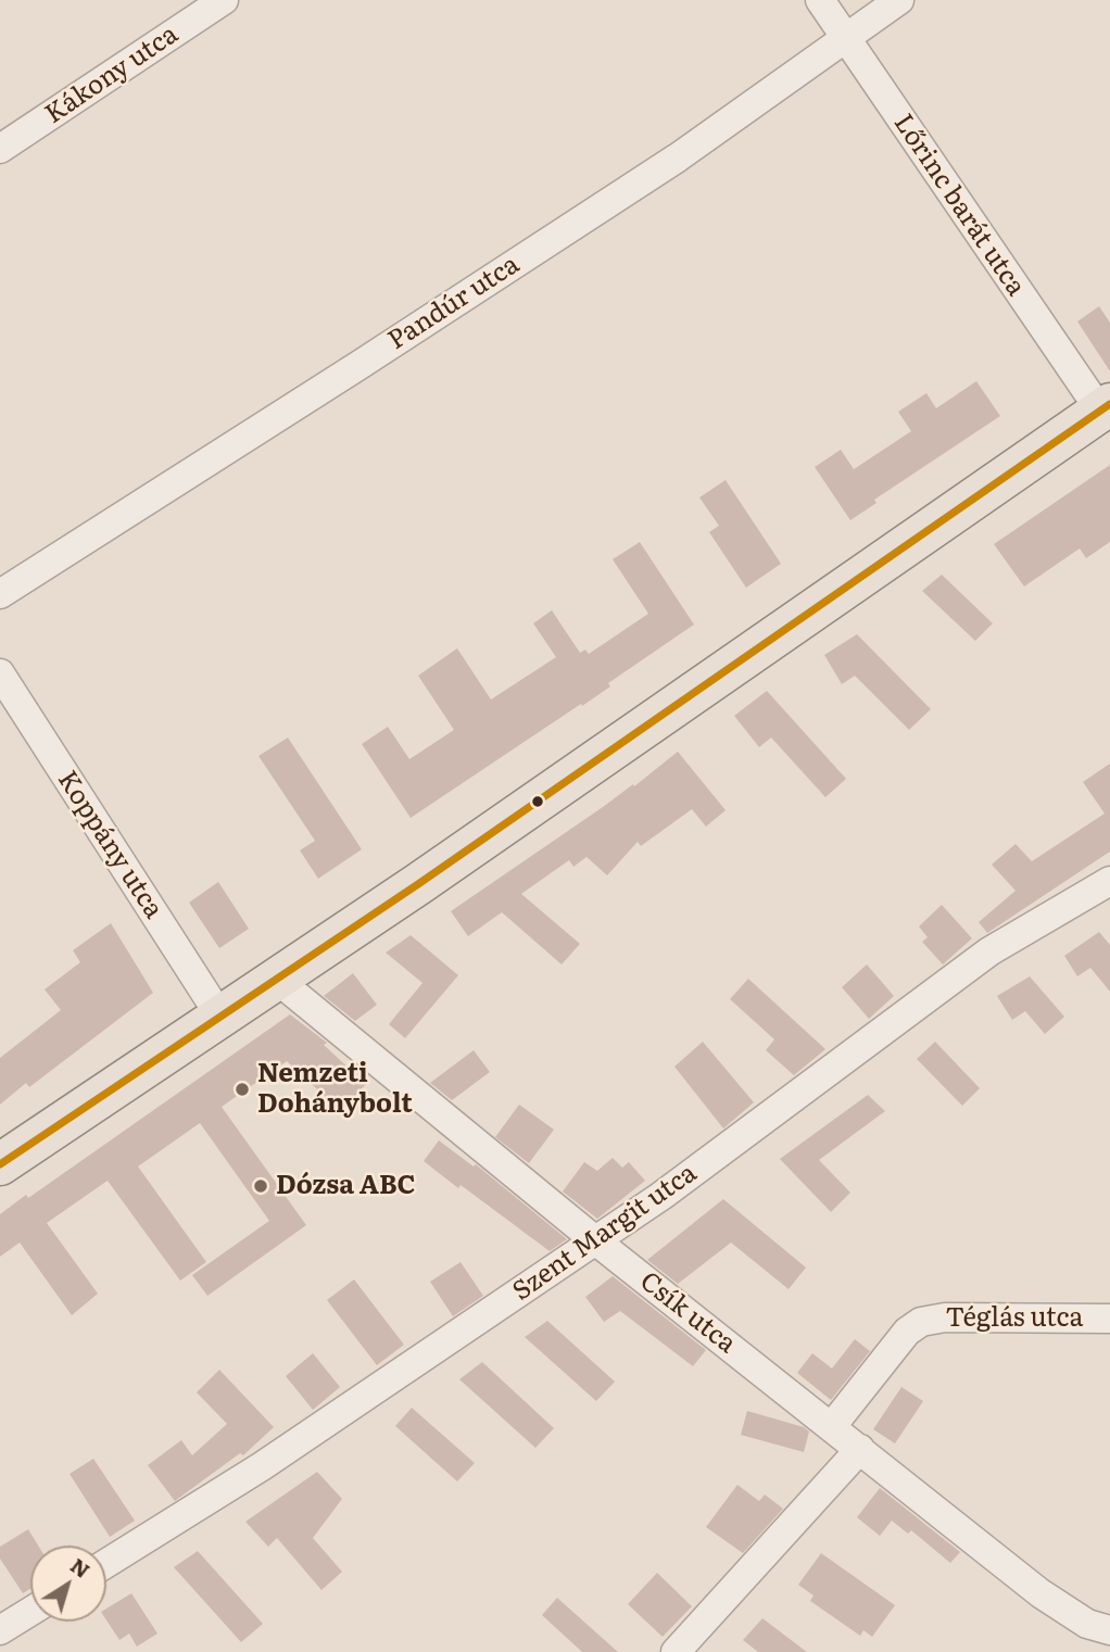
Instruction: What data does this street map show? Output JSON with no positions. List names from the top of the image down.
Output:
{
  "streets": {
    "street": [
      "Kákony utca",
      "Lőrinc barát utca",
      "Pandúr utca",
      "Koppány utca",
      "Szent Margit utca",
      "Csík utca",
      "Téglás utca"
    ]
  },
  "crossings": [
    ["Lőrinc barát utca", "Pandúr utca"],
    ["Szent Margit utca", "Csík utca"],
    ["Csík utca", "Téglás utca"]
  ],
  "places": ["Nemzeti Dohánybolt", "Dózsa ABC"],
  "north": "top right"
}
